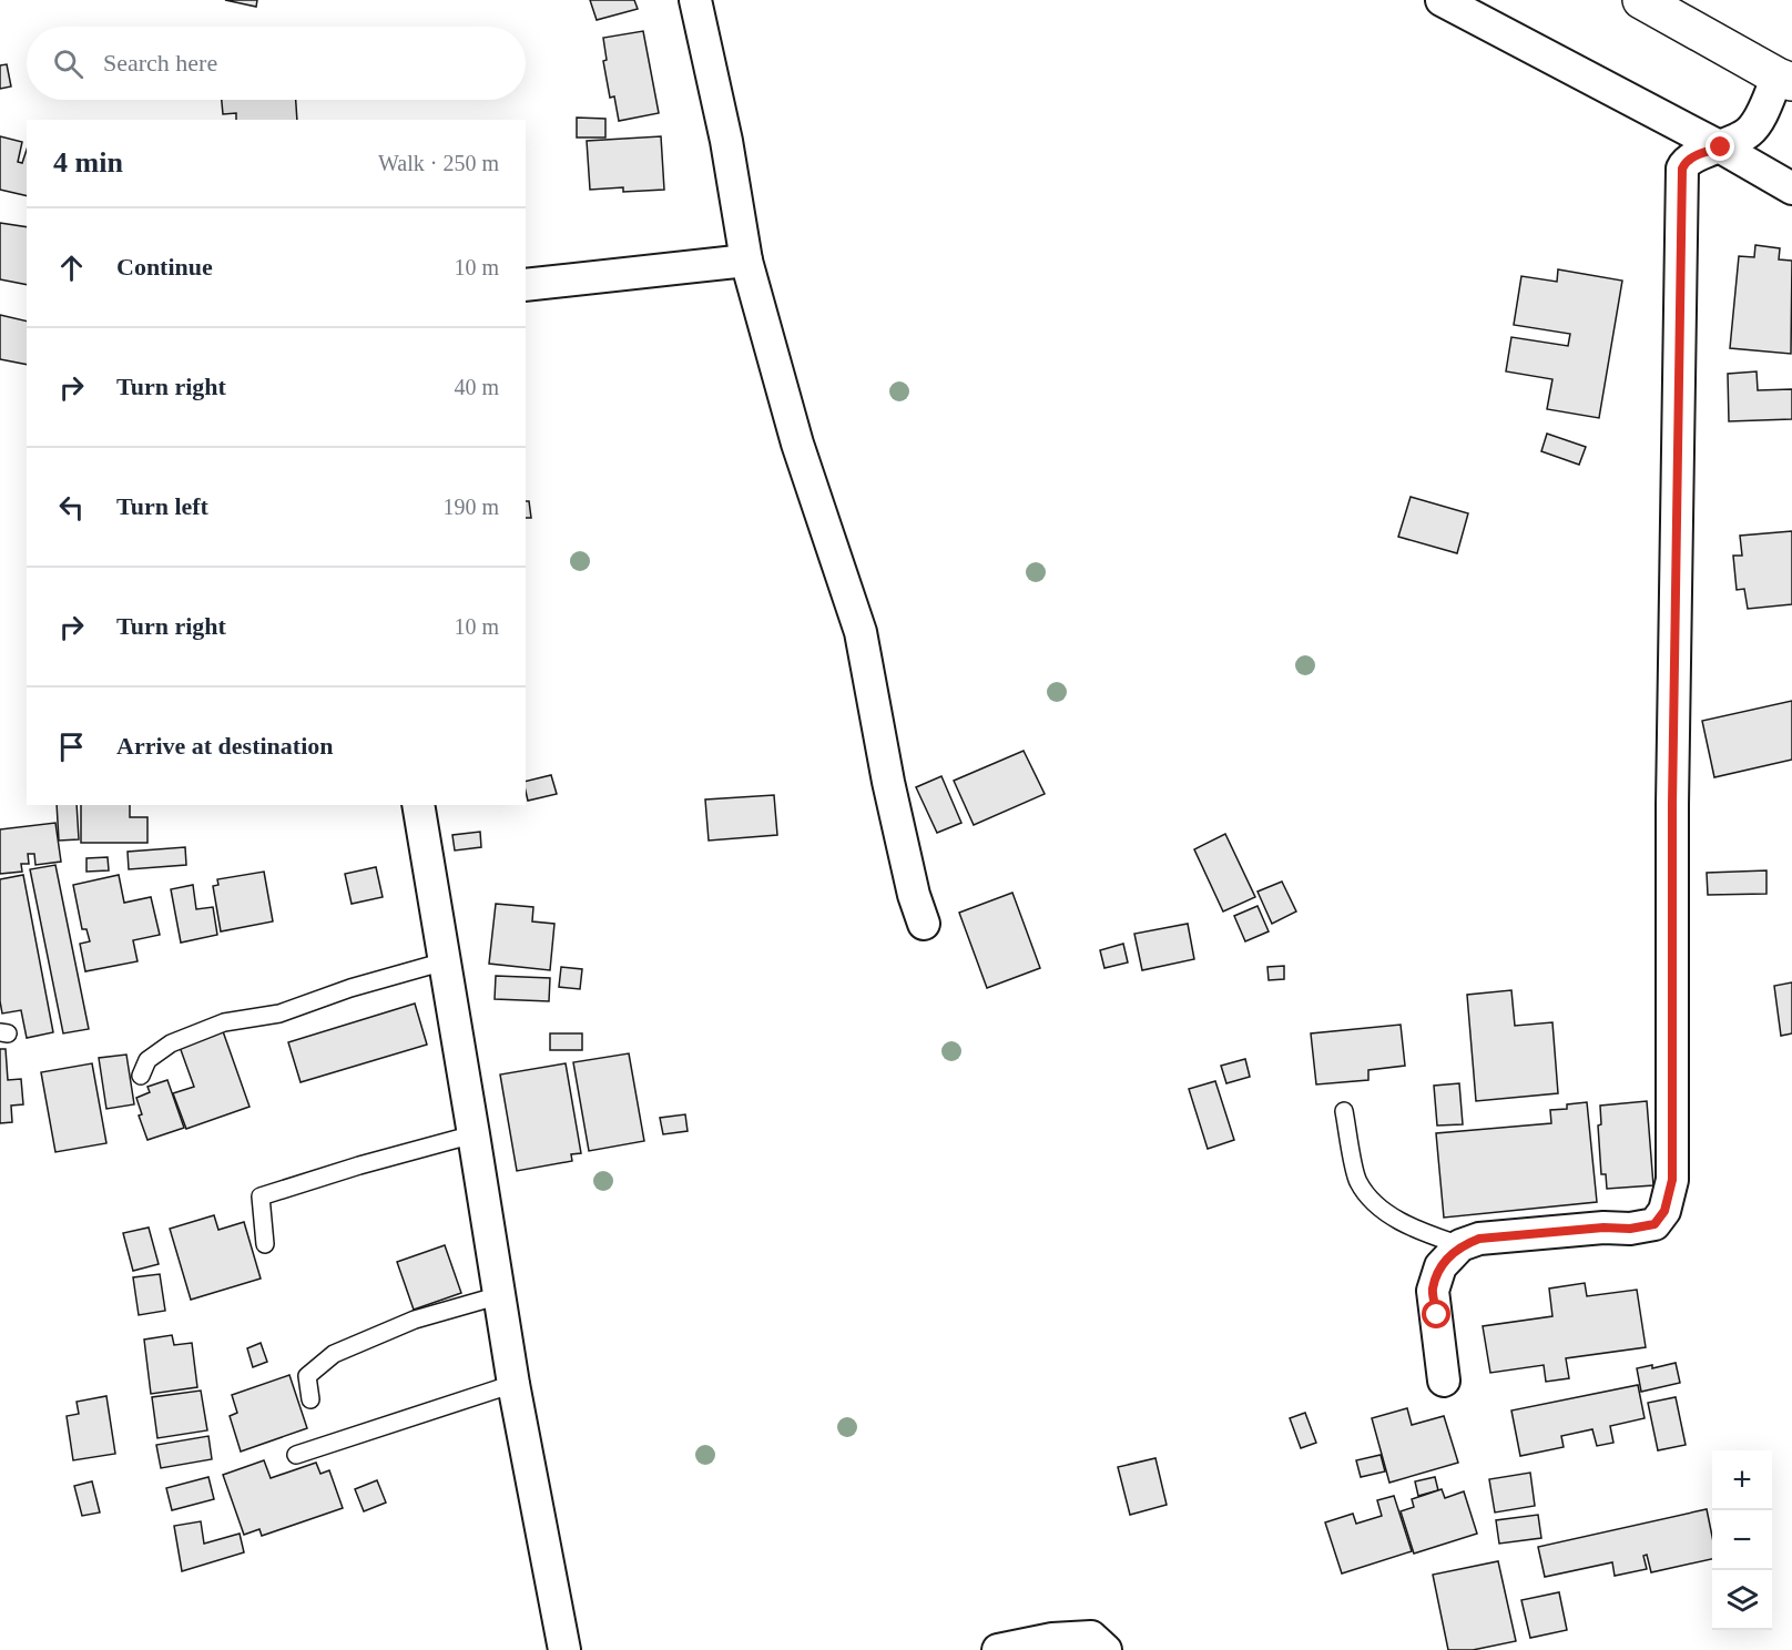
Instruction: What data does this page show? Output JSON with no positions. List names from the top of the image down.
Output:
{
  "page": {
    "search": "Search here",
    "heading": ["4 min", "Walk · 250 m"],
    "list": [
      ["Continue", "10 m"],
      ["Turn right", "40 m"],
      ["Turn left", "190 m"],
      ["Turn right", "10 m"],
      "Arrive at destination"
    ],
    "map_buttons": ["+", "−"]
  }
}
